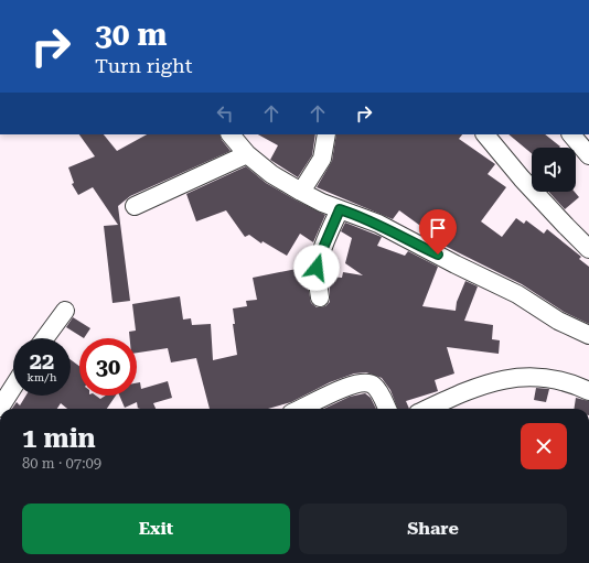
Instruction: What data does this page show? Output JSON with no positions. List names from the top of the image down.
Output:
{
  "page": {
    "turn": ["30 m", "Turn right"],
    "speed": "22 km/h",
    "limit": "30",
    "heading": ["1 min", "80 m · 07:09"],
    "buttons": ["Exit", "Share"]
  }
}
